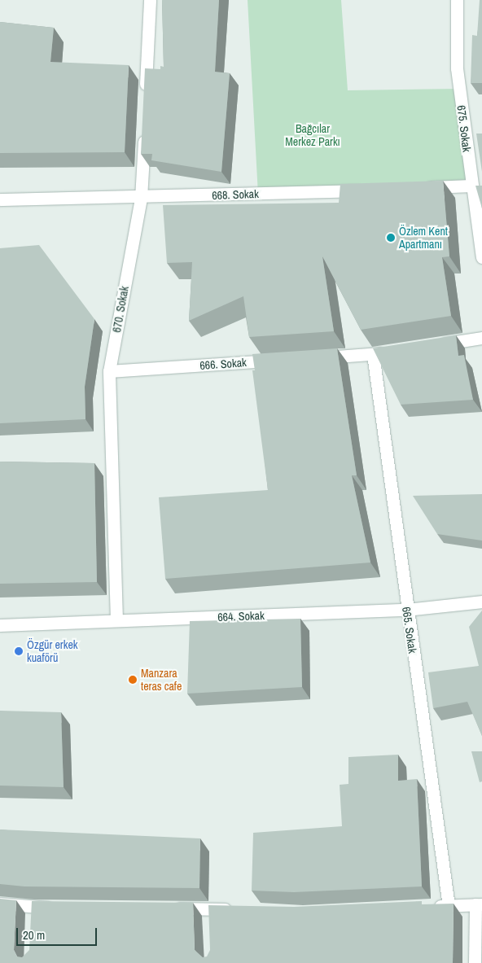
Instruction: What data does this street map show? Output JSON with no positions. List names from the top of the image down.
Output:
{
  "streets": {
    "street": [
      "675. Sokak",
      "668. Sokak",
      "670. Sokak",
      "666. Sokak",
      "664. Sokak",
      "665. Sokak"
    ]
  },
  "crossings": [
    ["668. Sokak", "670. Sokak"],
    ["670. Sokak", "666. Sokak"],
    ["670. Sokak", "664. Sokak"],
    ["664. Sokak", "665. Sokak"]
  ],
  "parks": ["Bağcılar Merkez Parkı"],
  "places": ["Özlem Kent Apartmanı", "Özgür erkek kuaförü", "Manzara teras cafe"],
  "scale_bar": "20 m"
}
